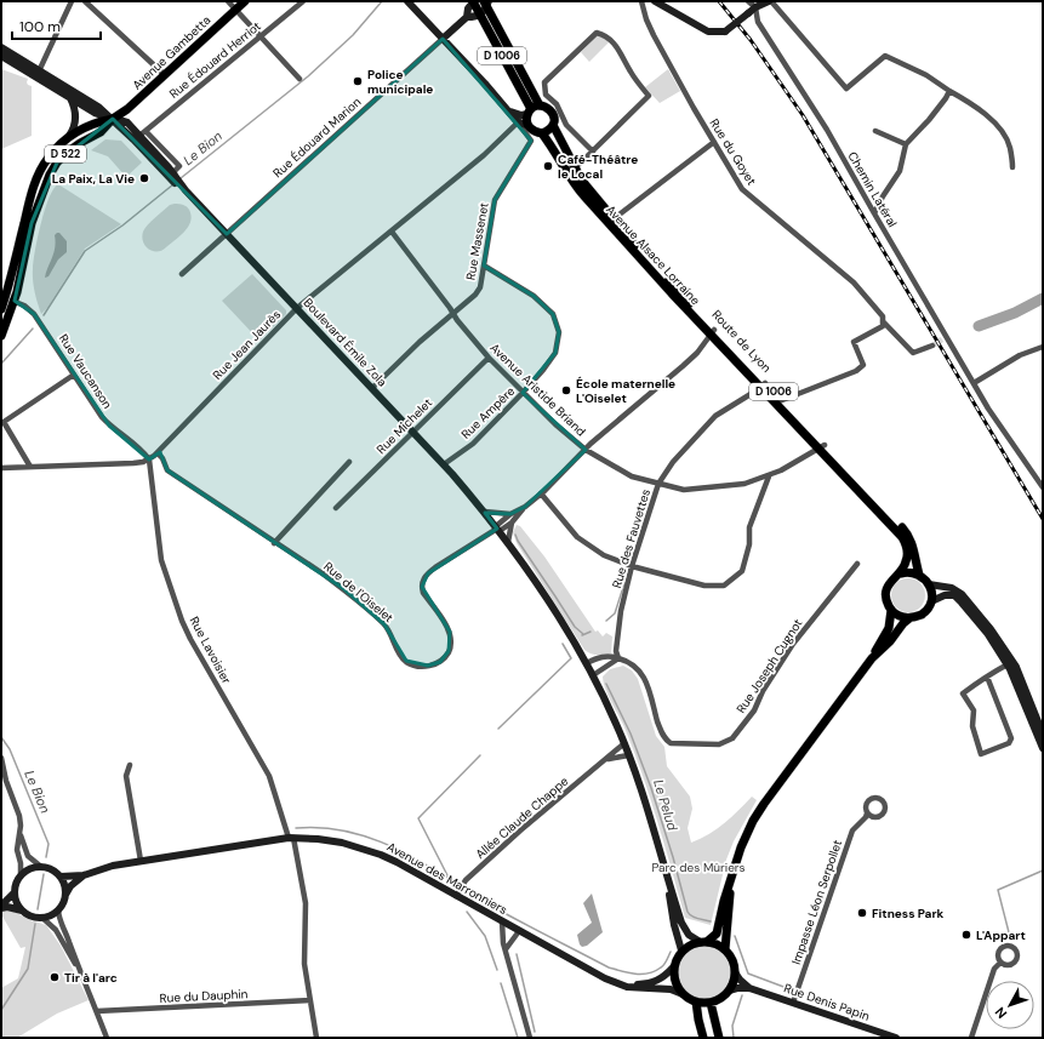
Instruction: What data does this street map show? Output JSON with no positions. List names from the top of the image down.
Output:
{
  "streets": {
    "main road": [
      "Avenue Gambetta",
      "D 1006",
      "Rue Édouard Marion",
      "D 522",
      "Avenue Alsace Lorraine",
      "Route de Lyon",
      "Boulevard Émile Zola",
      "Avenue des Marronniers",
      "Rue Denis Papin"
    ],
    "street": [
      "Rue Édouard Herriot",
      "Rue du Goyet",
      "Chemin Latéral",
      "Rue Massenet",
      "Rue Jean Jaurès",
      "Rue Vaucanson",
      "Avenue Aristide Briand",
      "Rue Ampère",
      "Rue Michelet",
      "Rue des Fauvettes",
      "Rue de l'Oiselet",
      "Rue Lavoisier",
      "Rue Joseph Cugnot",
      "Allée Claude Chappe",
      "Impasse Léon Serpollet",
      "Rue du Dauphin"
    ]
  },
  "crossings": [
    ["Avenue Gambetta", "D 522"],
    ["D 1006", "Rue Édouard Marion"],
    ["D 1006", "Rue Massenet"],
    ["D 1006", "Avenue Alsace Lorraine"],
    ["D 1006", "Route de Lyon"],
    ["D 1006", "Rue Jean Jaurès"],
    ["Rue Édouard Marion", "Boulevard Émile Zola"],
    ["D 522", "Rue Vaucanson"],
    ["Rue Massenet", "Boulevard Émile Zola"],
    ["Rue Massenet", "Rue Jean Jaurès"],
    ["Rue Massenet", "Avenue Aristide Briand"],
    ["Rue Massenet", "Rue Ampère"],
    ["Avenue Alsace Lorraine", "Route de Lyon"],
    ["Route de Lyon", "Avenue Aristide Briand"],
    ["Route de Lyon", "Rue des Fauvettes"],
    ["Boulevard Émile Zola", "Rue Jean Jaurès"],
    ["Boulevard Émile Zola", "Rue Ampère"],
    ["Boulevard Émile Zola", "Rue Michelet"],
    ["Boulevard Émile Zola", "Rue de l'Oiselet"],
    ["Boulevard Émile Zola", "Allée Claude Chappe"],
    ["Rue Jean Jaurès", "Rue Vaucanson"],
    ["Rue Jean Jaurès", "Avenue Aristide Briand"],
    ["Rue Jean Jaurès", "Rue de l'Oiselet"],
    ["Rue Jean Jaurès", "Rue Lavoisier"],
    ["Rue Vaucanson", "Rue Lavoisier"],
    ["Avenue Aristide Briand", "Rue Ampère"],
    ["Avenue Aristide Briand", "Rue Michelet"],
    ["Avenue Aristide Briand", "Rue des Fauvettes"],
    ["Rue des Fauvettes", "Rue Joseph Cugnot"],
    ["Rue Lavoisier", "Avenue des Marronniers"],
    ["Rue Lavoisier", "Rue du Dauphin"],
    ["Allée Claude Chappe", "Avenue des Marronniers"],
    ["Avenue des Marronniers", "Rue Denis Papin"],
    ["Impasse Léon Serpollet", "Rue Denis Papin"]
  ],
  "water": ["Le Bion", "Le Pelud"],
  "parks": ["Parc des Mûriers"],
  "places": [
    "Police municipale",
    "Café-Théâtre le Local",
    "La Paix, La Vie",
    "École maternelle L'Oiselet",
    "Fitness Park",
    "L'Appart",
    "Tir à l'arc"
  ],
  "scale_bar": "100 m",
  "north": "bottom left"
}
